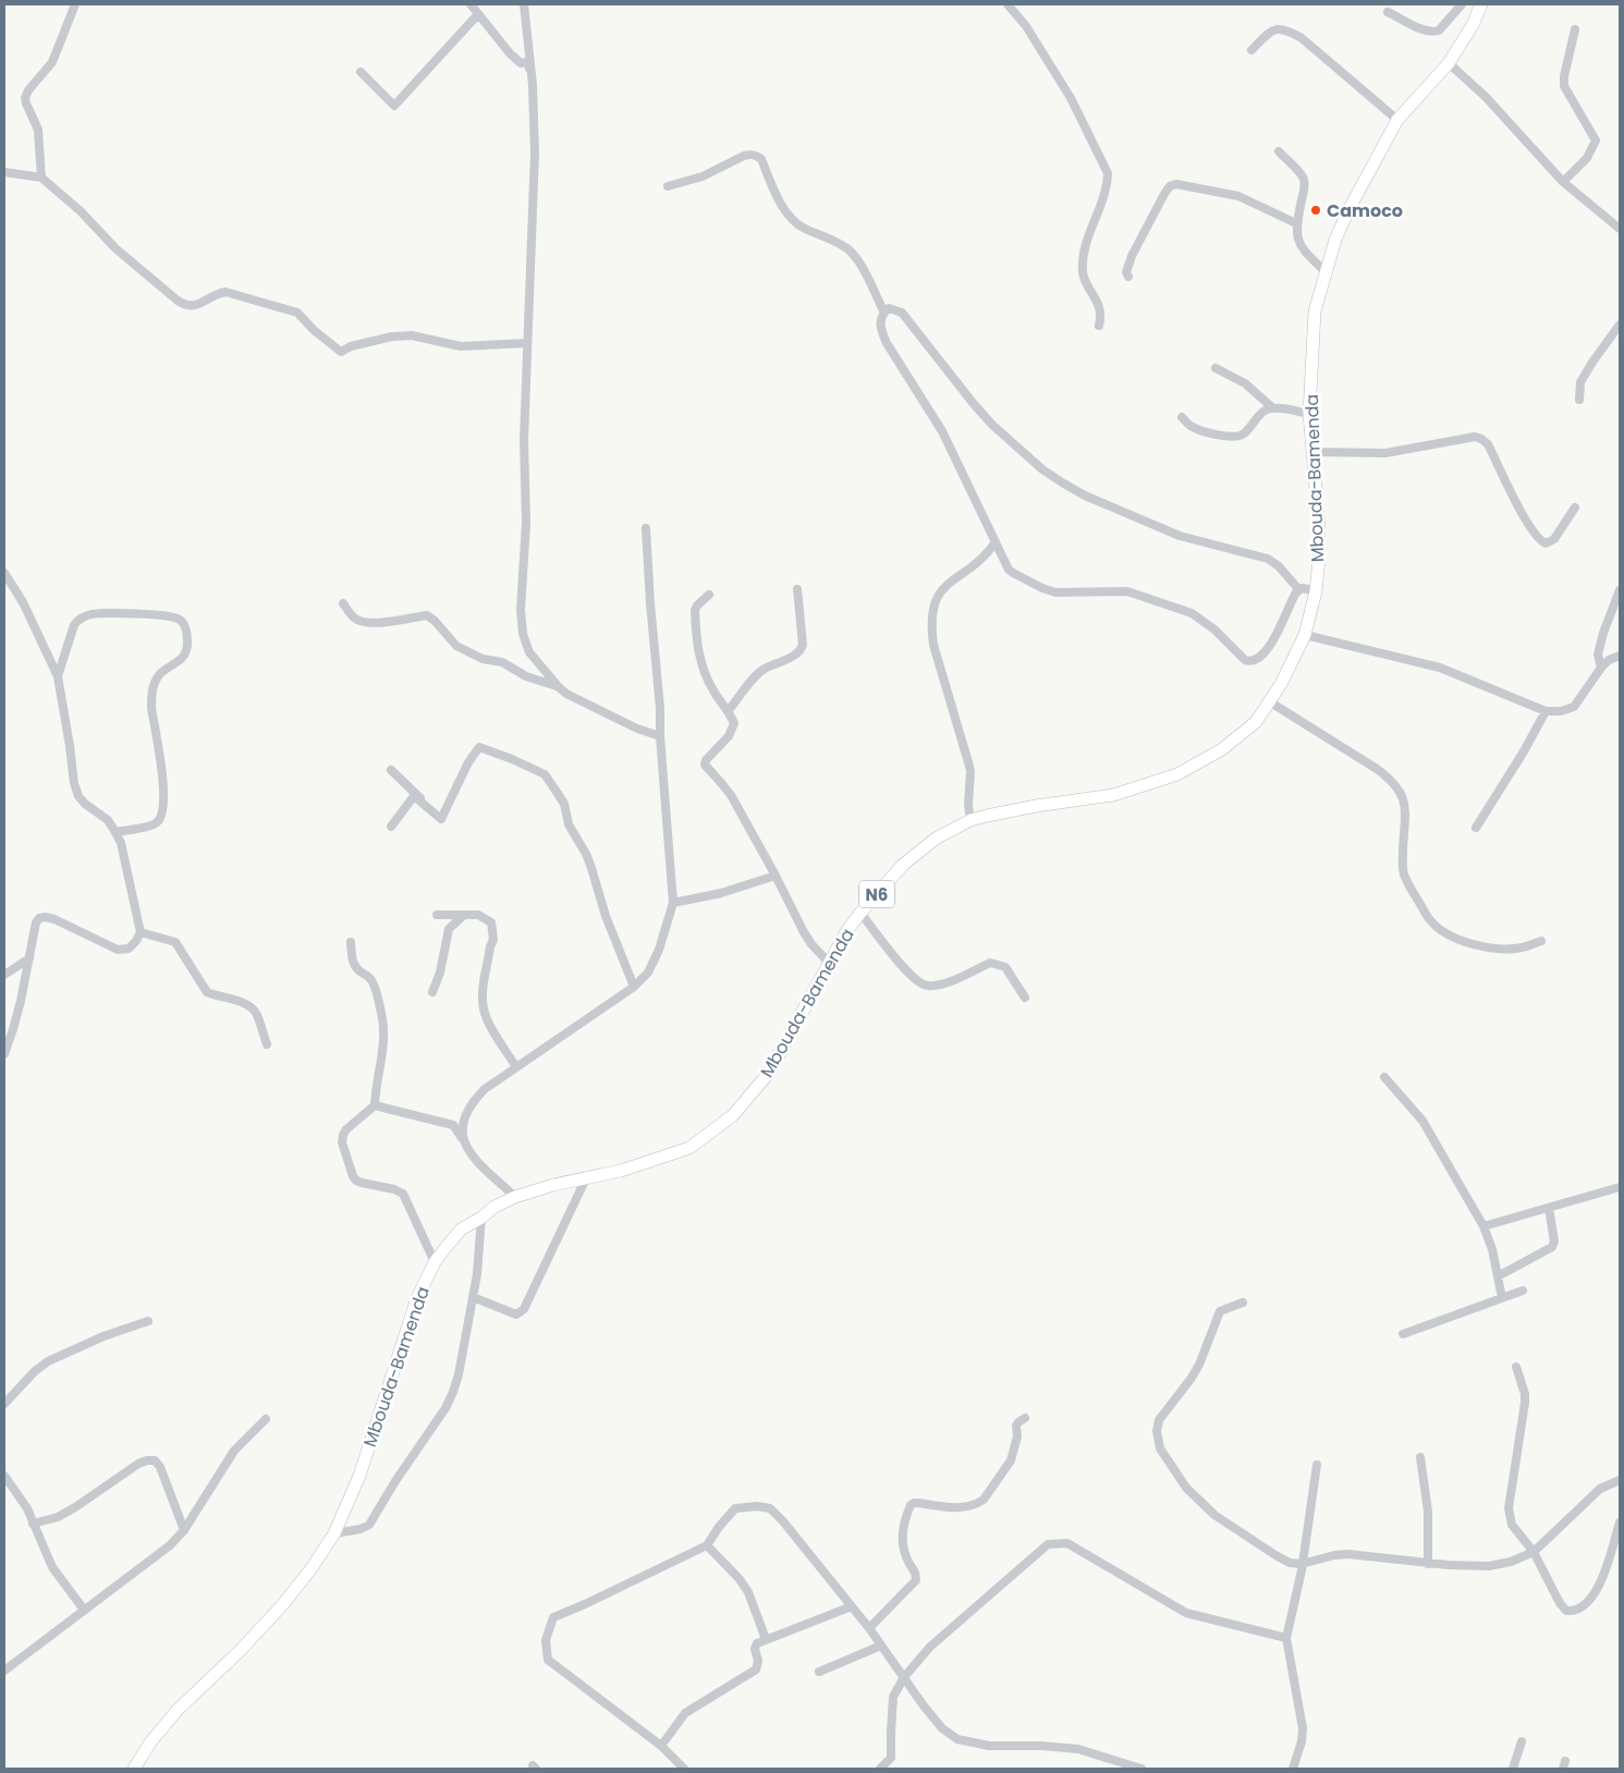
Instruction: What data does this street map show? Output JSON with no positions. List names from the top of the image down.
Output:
{
  "streets": {
    "highway": ["Mbouda-Bamenda", "N6"]
  },
  "places": ["Camoco"]
}
